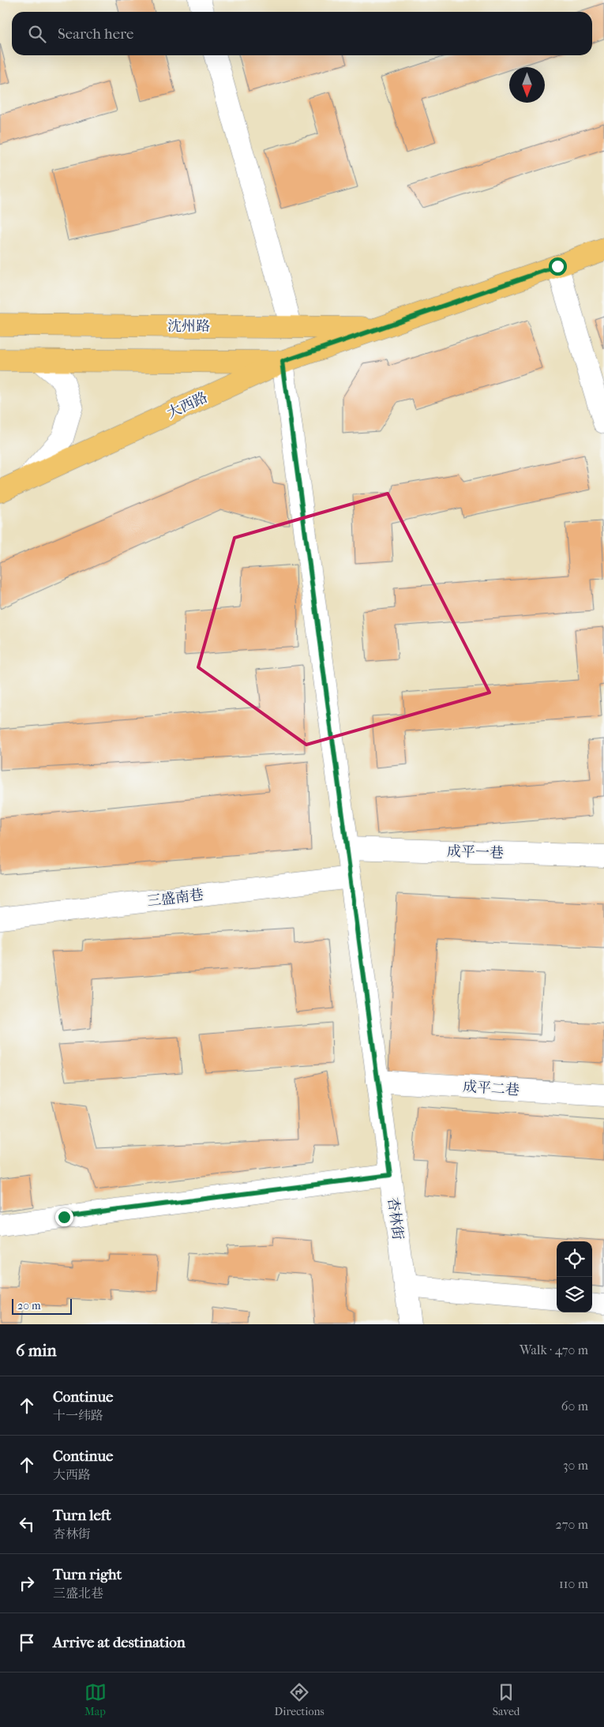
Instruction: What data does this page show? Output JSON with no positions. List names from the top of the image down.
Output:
{
  "streets": {
    "main road": ["沈州路", "大西路"],
    "street": [
      "成平一巷",
      "三盛南巷",
      "成平二巷",
      "杏林街"
    ]
  },
  "crossings": [
    ["沈州路", "大西路"],
    ["大西路", "杏林街"],
    ["成平一巷", "杏林街"],
    ["三盛南巷", "杏林街"],
    ["成平二巷", "杏林街"]
  ],
  "scale_bar": "20 m",
  "north": "bottom",
  "page": {
    "search": "Search here",
    "scale": "20 m",
    "heading": ["6 min", "Walk · 470 m"],
    "list": [
      ["Continue", "十一纬路", "60 m"],
      ["Continue", "大西路", "30 m"],
      ["Turn left", "杏林街", "270 m"],
      ["Turn right", "三盛北巷", "110 m"],
      "Arrive at destination"
    ],
    "nav": ["Map", "Directions", "Saved"]
  }
}
